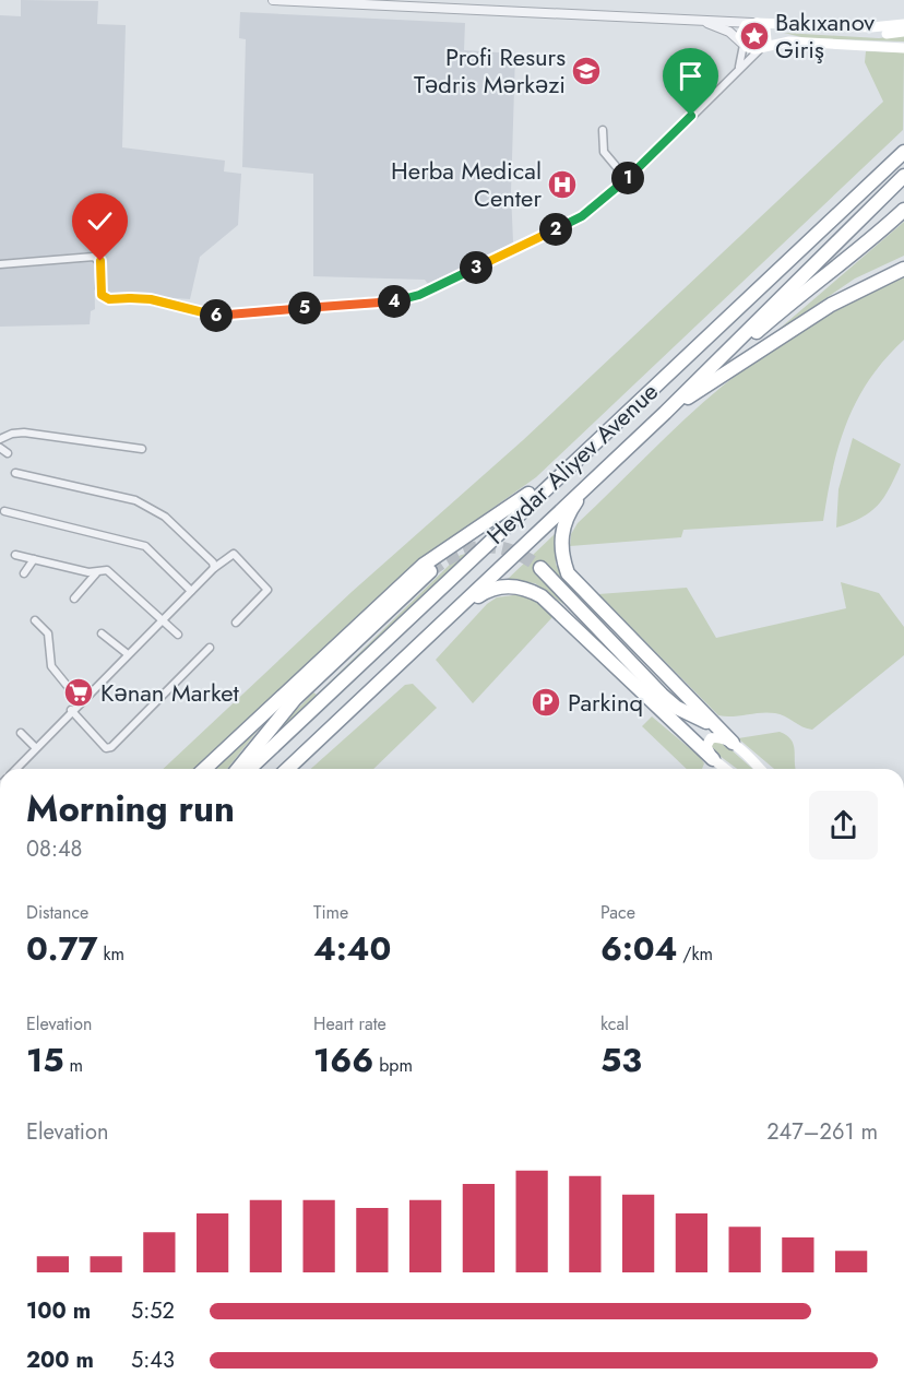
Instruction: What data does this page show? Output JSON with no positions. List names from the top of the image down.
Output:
{
  "streets": {
    "highway": ["Heydar Aliyev Avenue"]
  },
  "places": {
    "place": ["Bakıxanov Giriş"],
    "school or university": ["Profi Resurs Tədris Mərkəzi"],
    "hospital": ["Herba Medical Center"],
    "supermarket": ["Kənan Market"],
    "parking": ["Parkinq"]
  },
  "page": {
    "pins": [
      "1",
      "2",
      "3",
      "4",
      "5",
      "6"
    ],
    "heading": ["Morning run", "08:48"],
    "stats": [
      ["Distance", "0.77 km"],
      ["Time", "4:40"],
      ["Pace", "6:04 /km"],
      ["Elevation", "15 m"],
      ["Heart rate", "166 bpm"],
      ["kcal", "53"]
    ],
    "chart": ["Elevation", "247–261 m"],
    "list": [
      {
        "name": "100 m",
        "note": "5:52"
      },
      {
        "name": "200 m",
        "note": "5:43"
      }
    ]
  }
}
